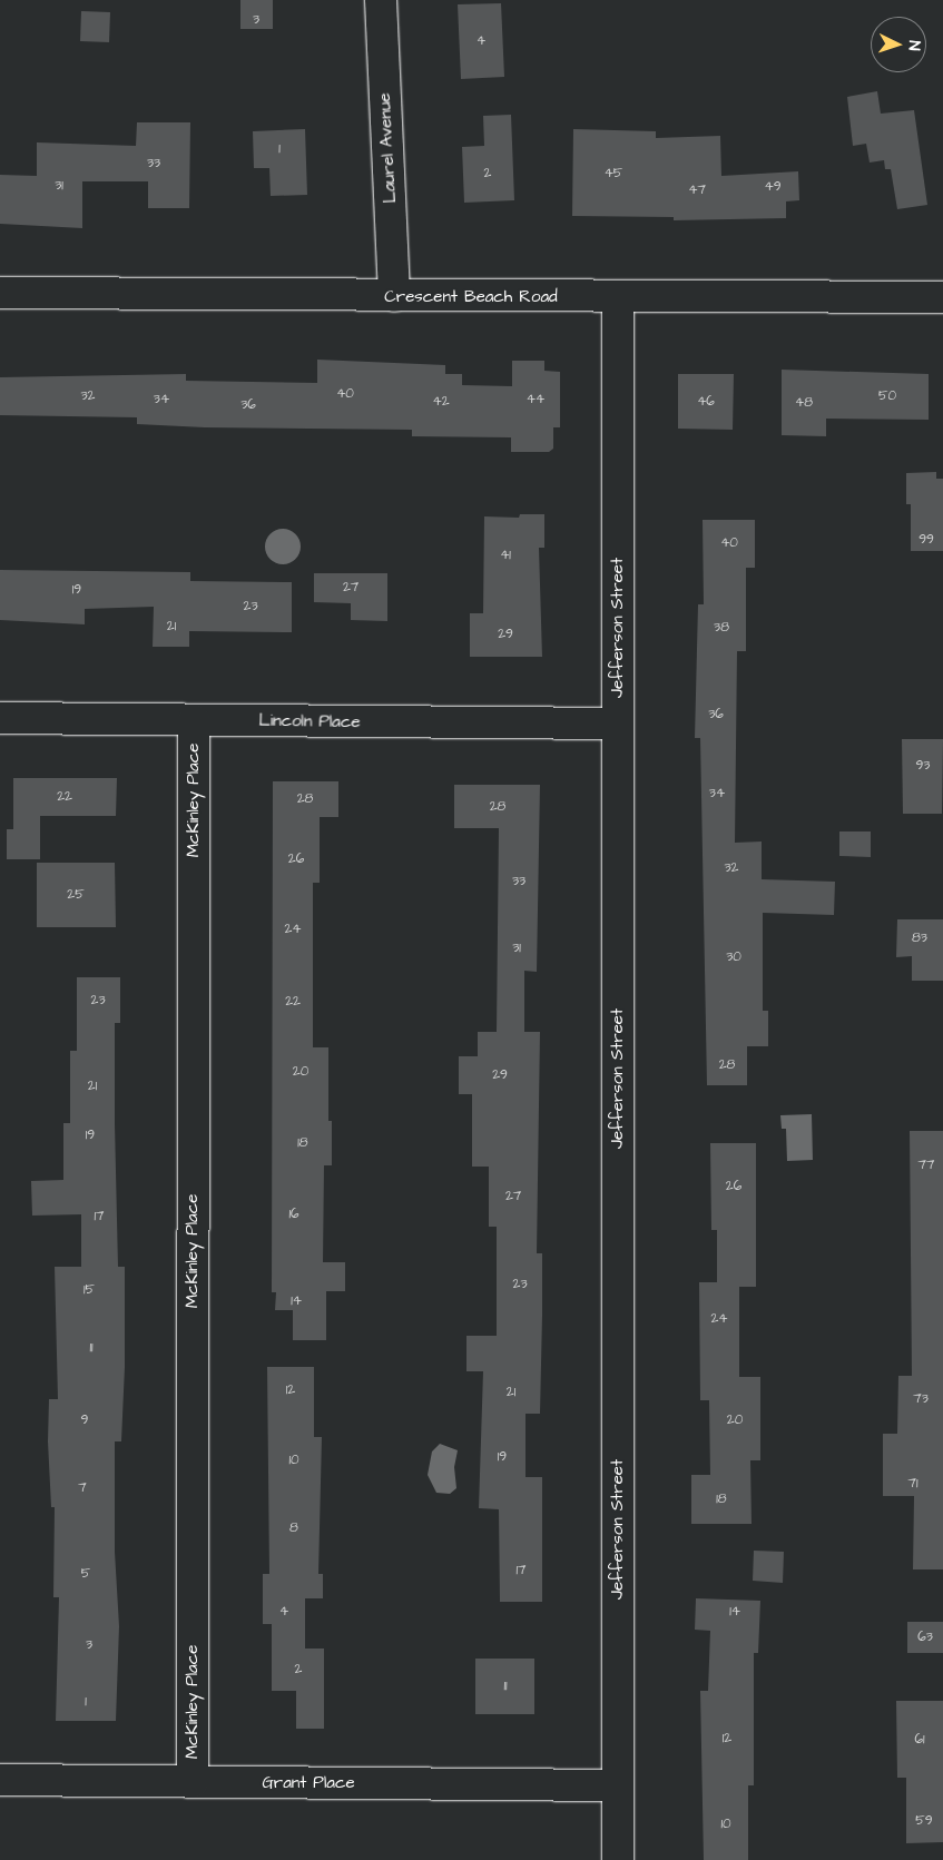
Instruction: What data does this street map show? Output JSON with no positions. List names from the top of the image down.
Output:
{
  "streets": {
    "street": [
      "Laurel Avenue",
      "Crescent Beach Road",
      "Jefferson Street",
      "Lincoln Place",
      "McKinley Place",
      "Grant Place"
    ]
  },
  "crossings": [
    ["Laurel Avenue", "Crescent Beach Road"],
    ["Crescent Beach Road", "Jefferson Street"],
    ["Jefferson Street", "Lincoln Place"],
    ["Jefferson Street", "Grant Place"],
    ["Lincoln Place", "McKinley Place"],
    ["McKinley Place", "Grant Place"]
  ],
  "house_numbers": [
    "3",
    "4",
    "1",
    "33",
    "2",
    "45",
    "31",
    "49",
    "47",
    "40",
    "32",
    "50",
    "34",
    "44",
    "42",
    "46",
    "48",
    "36",
    "99",
    "40",
    "41",
    "27",
    "19",
    "23",
    "21",
    "38",
    "29",
    "36",
    "93",
    "34",
    "22",
    "28",
    "28",
    "26",
    "32",
    "33",
    "25",
    "24",
    "83",
    "31",
    "30",
    "23",
    "22",
    "28",
    "20",
    "29",
    "21",
    "19",
    "18",
    "77",
    "26",
    "27",
    "16",
    "17",
    "23",
    "15",
    "14",
    "24",
    "11",
    "12",
    "21",
    "73",
    "9",
    "20",
    "19",
    "10",
    "71",
    "7",
    "18",
    "8",
    "17",
    "5",
    "4",
    "14",
    "63",
    "3",
    "2",
    "11",
    "1",
    "12",
    "61",
    "59",
    "10"
  ],
  "north": "right"
}
